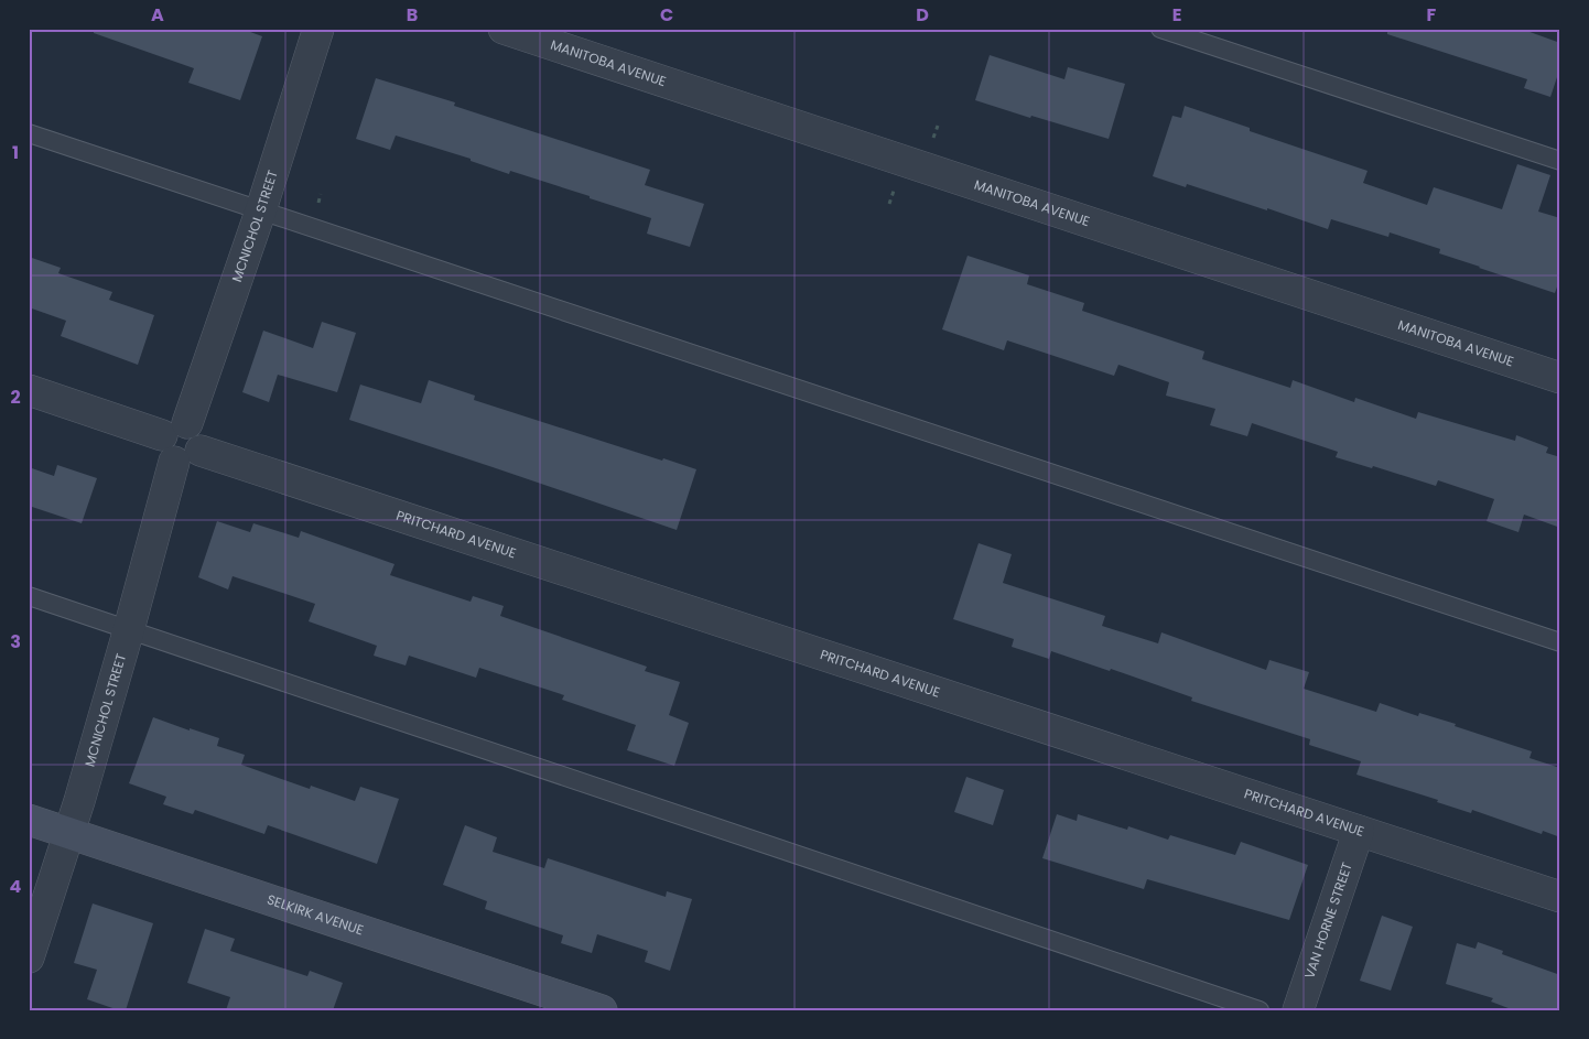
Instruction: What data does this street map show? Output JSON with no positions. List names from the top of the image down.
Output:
{
  "streets": {
    "street": [
      "MANITOBA AVENUE",
      "MCNICHOL STREET",
      "PRITCHARD AVENUE",
      "SELKIRK AVENUE",
      "VAN HORNE STREET"
    ]
  },
  "crossings": [
    ["MCNICHOL STREET", "PRITCHARD AVENUE"],
    ["MCNICHOL STREET", "SELKIRK AVENUE"],
    ["PRITCHARD AVENUE", "VAN HORNE STREET"]
  ],
  "grid": {
    "columns": [
      "A",
      "B",
      "C",
      "D",
      "E",
      "F"
    ],
    "rows": [
      "1",
      "2",
      "3",
      "4"
    ]
  }
}
